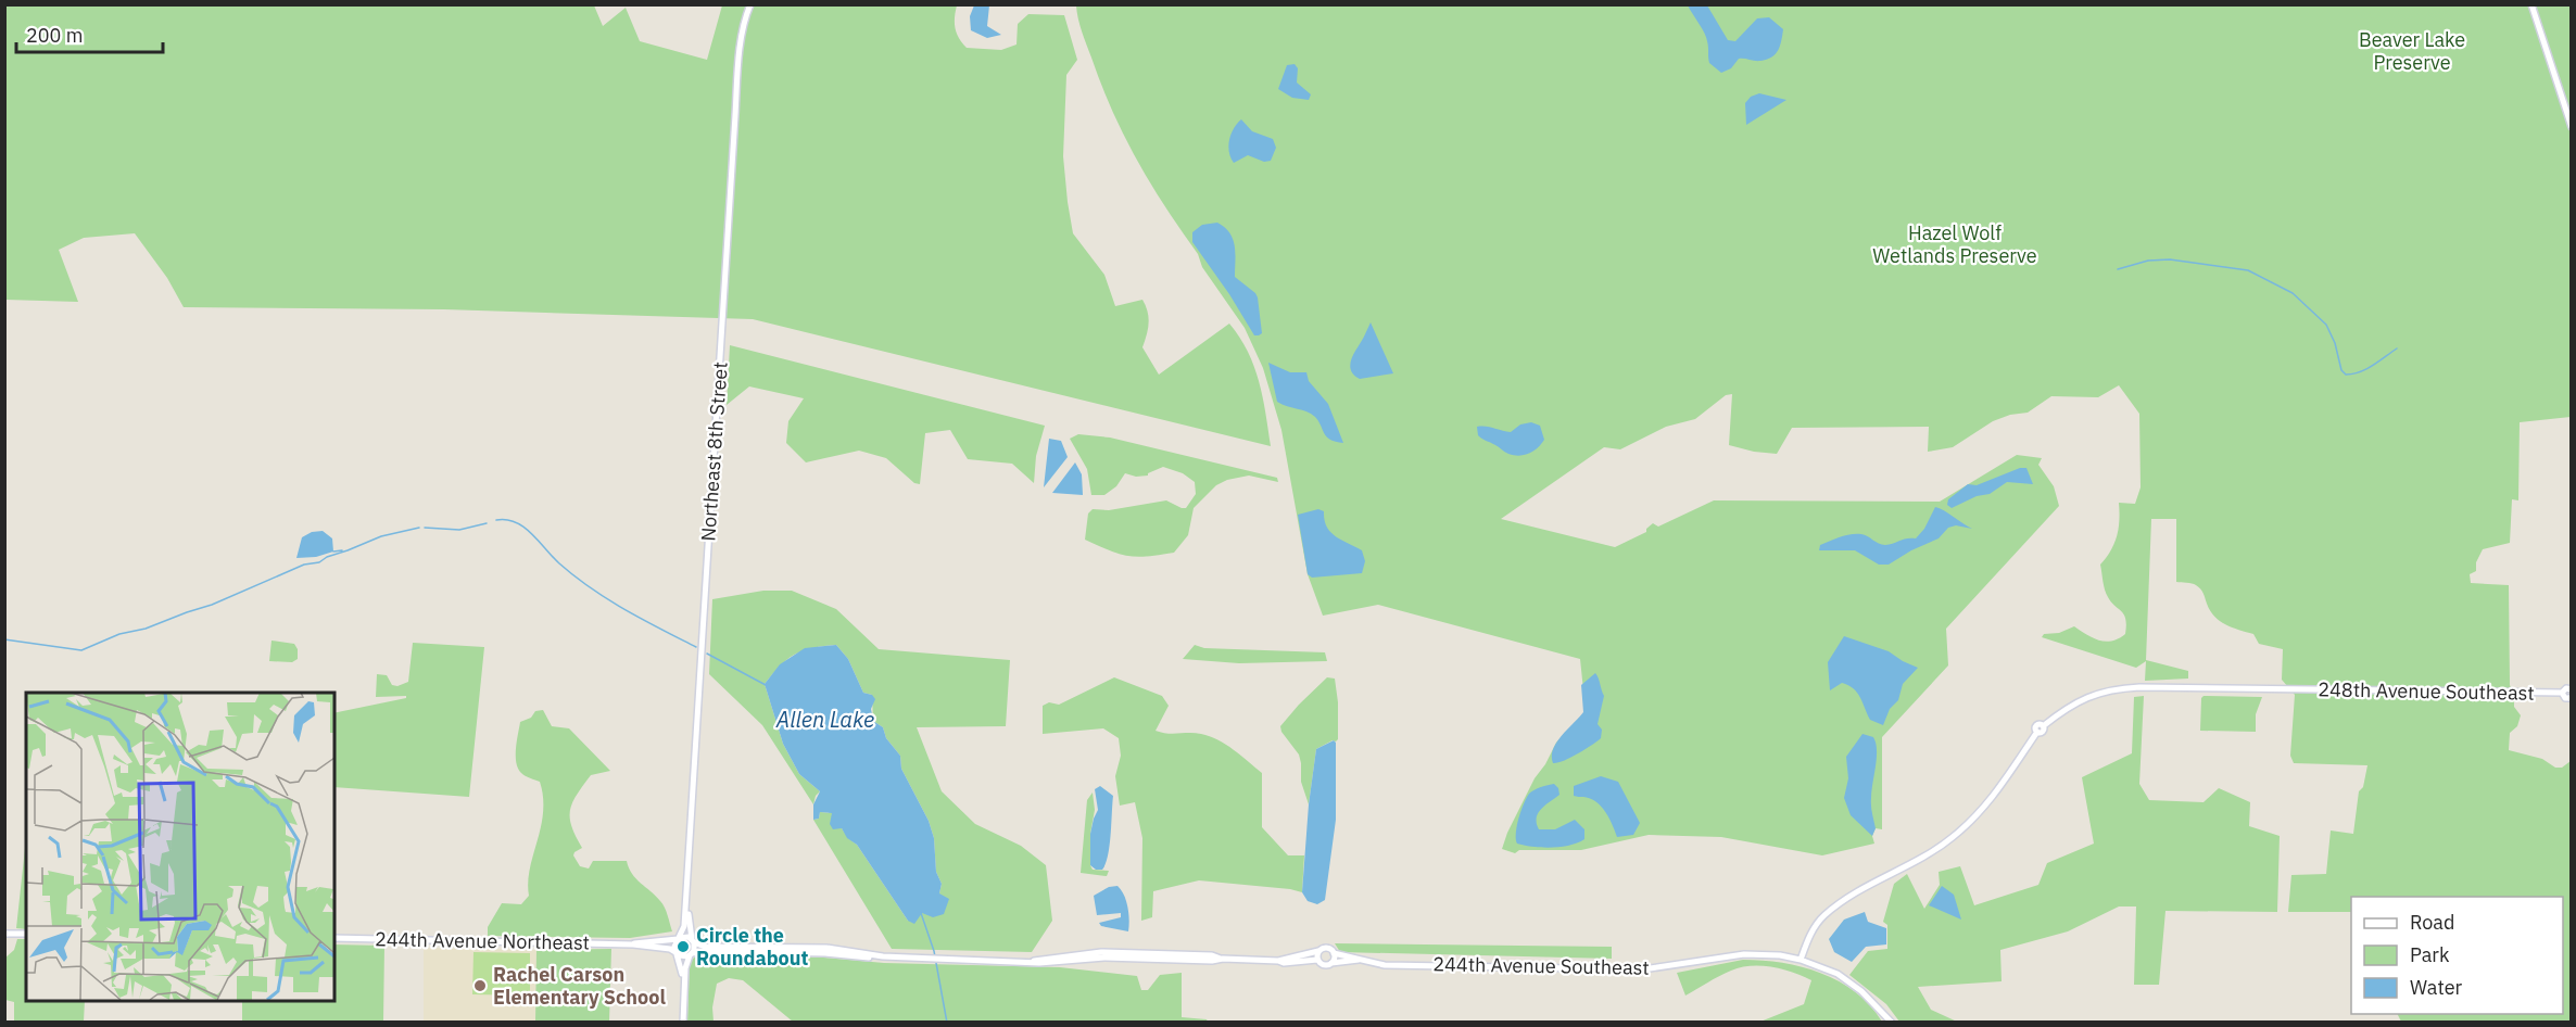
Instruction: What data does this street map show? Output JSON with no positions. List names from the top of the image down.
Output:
{
  "streets": {
    "street": [
      "Northeast 8th Street",
      "248th Avenue Southeast",
      "244th Avenue Northeast",
      "244th Avenue Southeast"
    ]
  },
  "crossings": [
    ["Northeast 8th Street", "244th Avenue Northeast"],
    ["248th Avenue Southeast", "244th Avenue Southeast"]
  ],
  "water": ["Allen Lake"],
  "parks": ["Beaver Lake Preserve", "Hazel Wolf Wetlands Preserve"],
  "places": ["Circle the Roundabout", "Rachel Carson Elementary School"],
  "legend": ["Road", "Park", "Water"],
  "scale_bar": "200 m"
}
